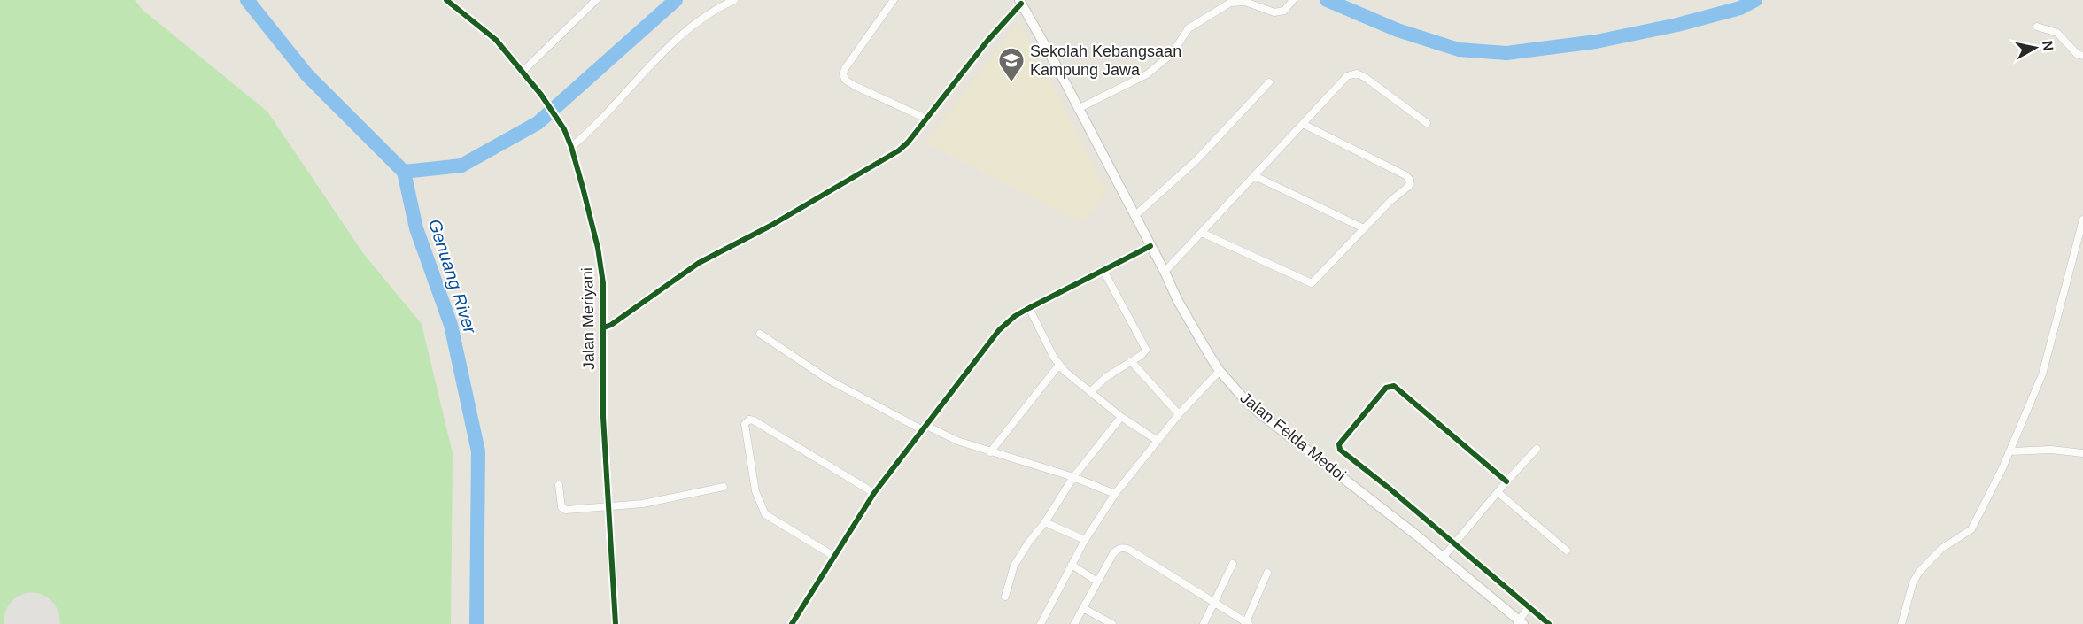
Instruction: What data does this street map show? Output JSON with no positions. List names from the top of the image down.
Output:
{
  "streets": {
    "main road": ["Jalan Felda Medoi"],
    "street": ["Jalan Meriyani"]
  },
  "water": ["Genuang River"],
  "places": {
    "school or university": ["Sekolah Kebangsaan Kampung Jawa"]
  },
  "north": "right"
}
